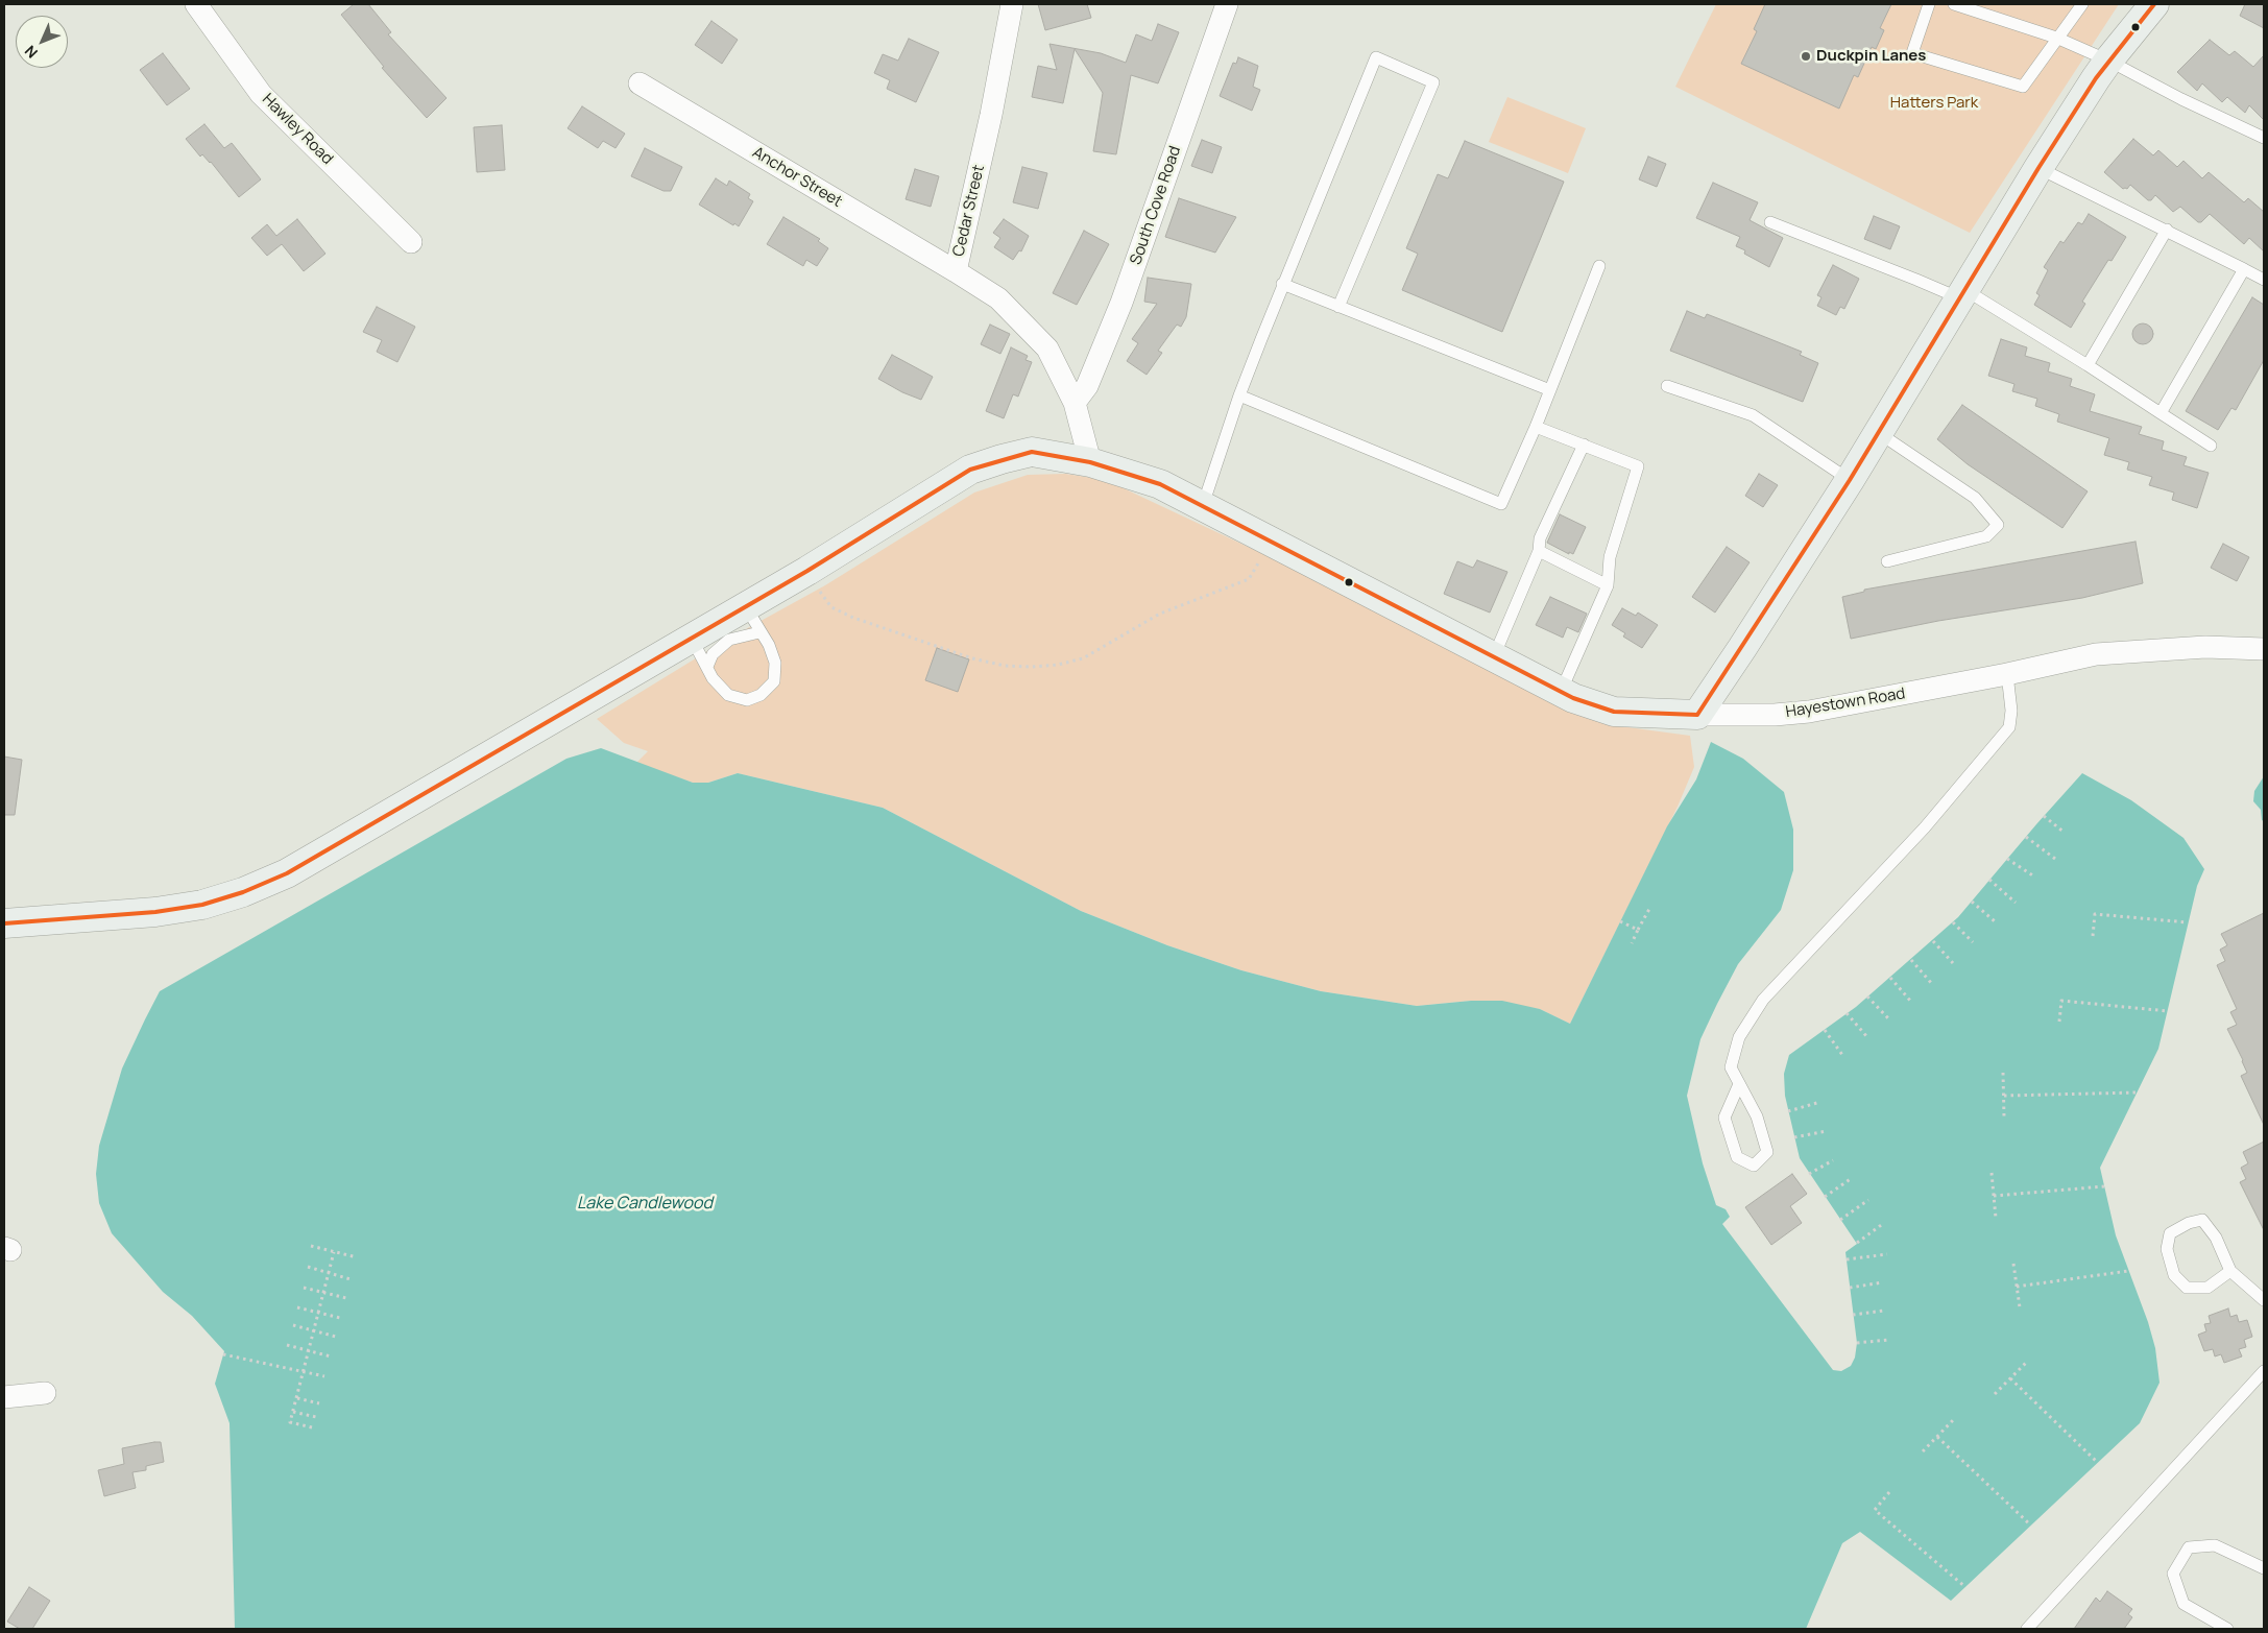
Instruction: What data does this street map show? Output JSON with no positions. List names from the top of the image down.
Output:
{
  "streets": {
    "street": [
      "Hawley Road",
      "Anchor Street",
      "South Cove Road",
      "Cedar Street",
      "Hayestown Road"
    ]
  },
  "crossings": [
    ["Anchor Street", "Cedar Street"],
    ["South Cove Road", "Cedar Street"],
    ["Cedar Street", "Hayestown Road"]
  ],
  "water": ["Lake Candlewood"],
  "parks": ["Hatters Park"],
  "places": ["Duckpin Lanes"],
  "north": "bottom left"
}
